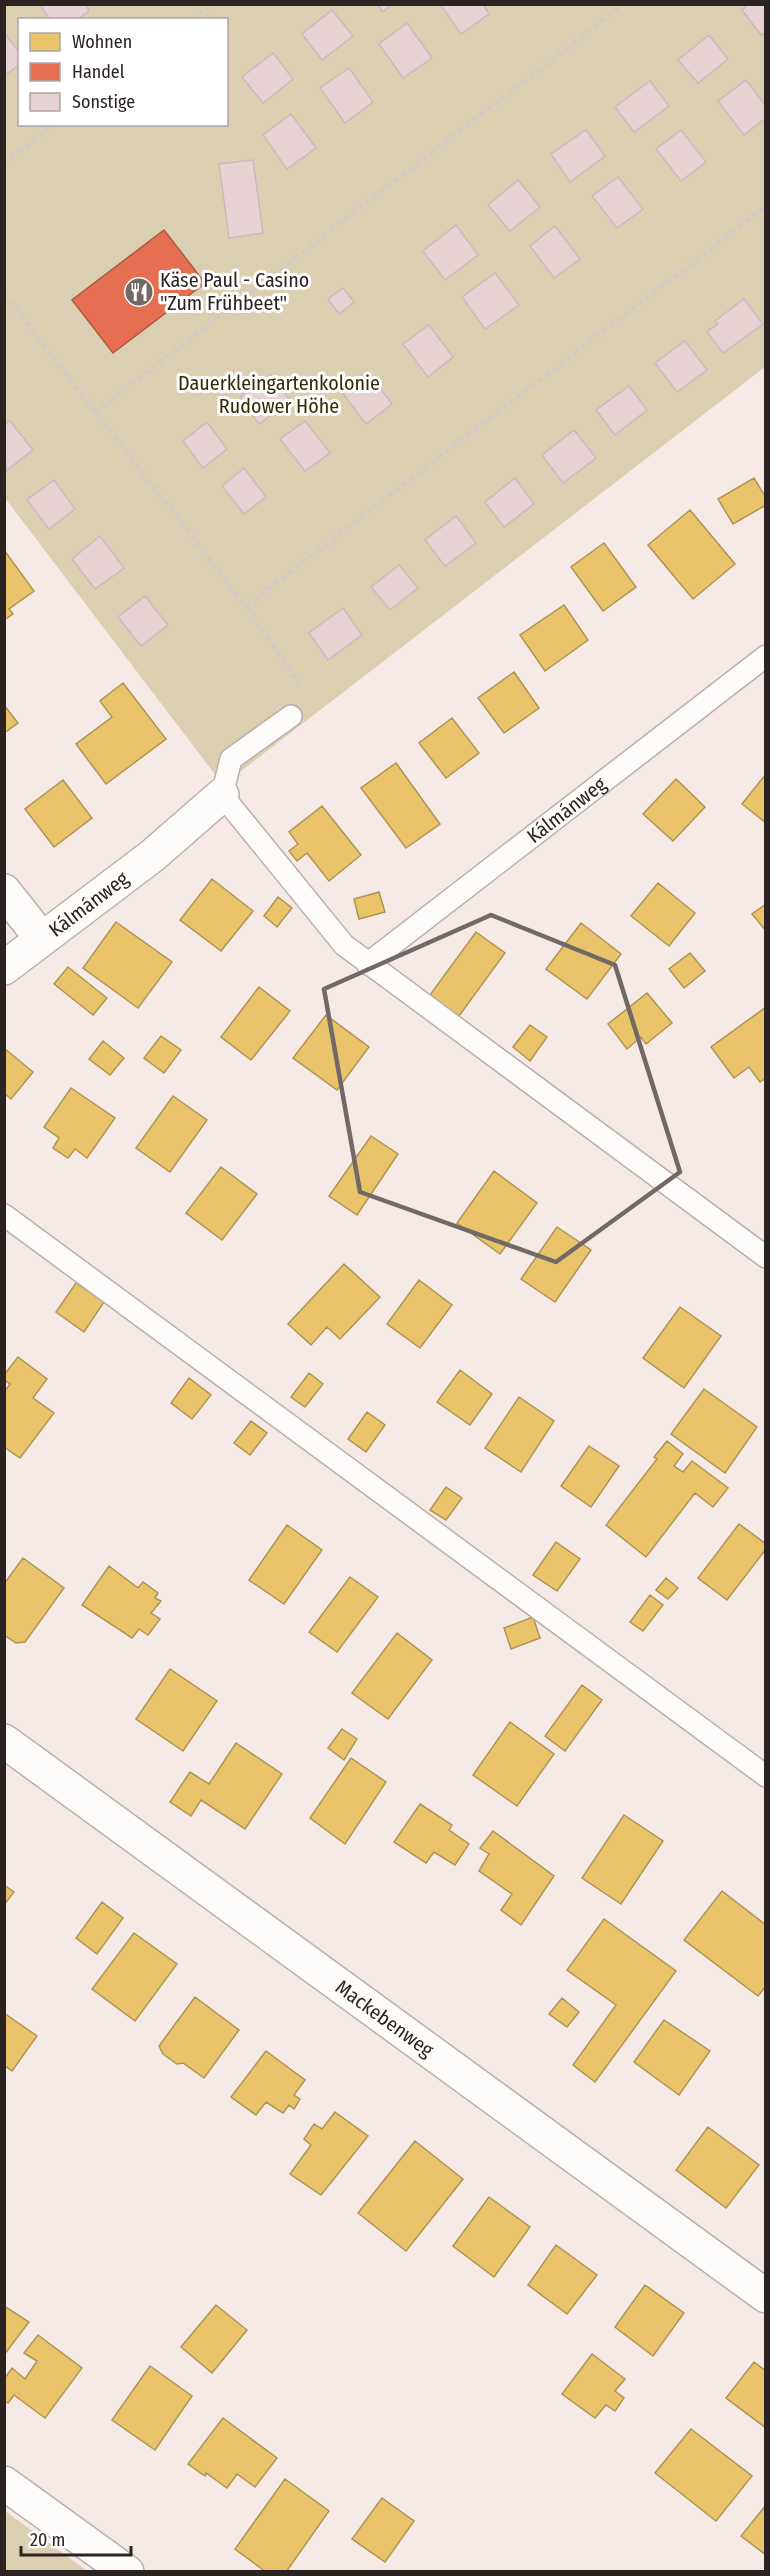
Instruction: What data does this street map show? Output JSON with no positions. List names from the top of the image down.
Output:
{
  "streets": {
    "street": ["Kálmánweg", "Mackebenweg"]
  },
  "parks": ["Dauerkleingartenkolonie Rudower Höhe"],
  "places": {
    "restaurant": ["Käse Paul - Casino \"Zum Frühbeet\""]
  },
  "legend": ["Wohnen", "Handel", "Sonstige"],
  "scale_bar": "20 m"
}
